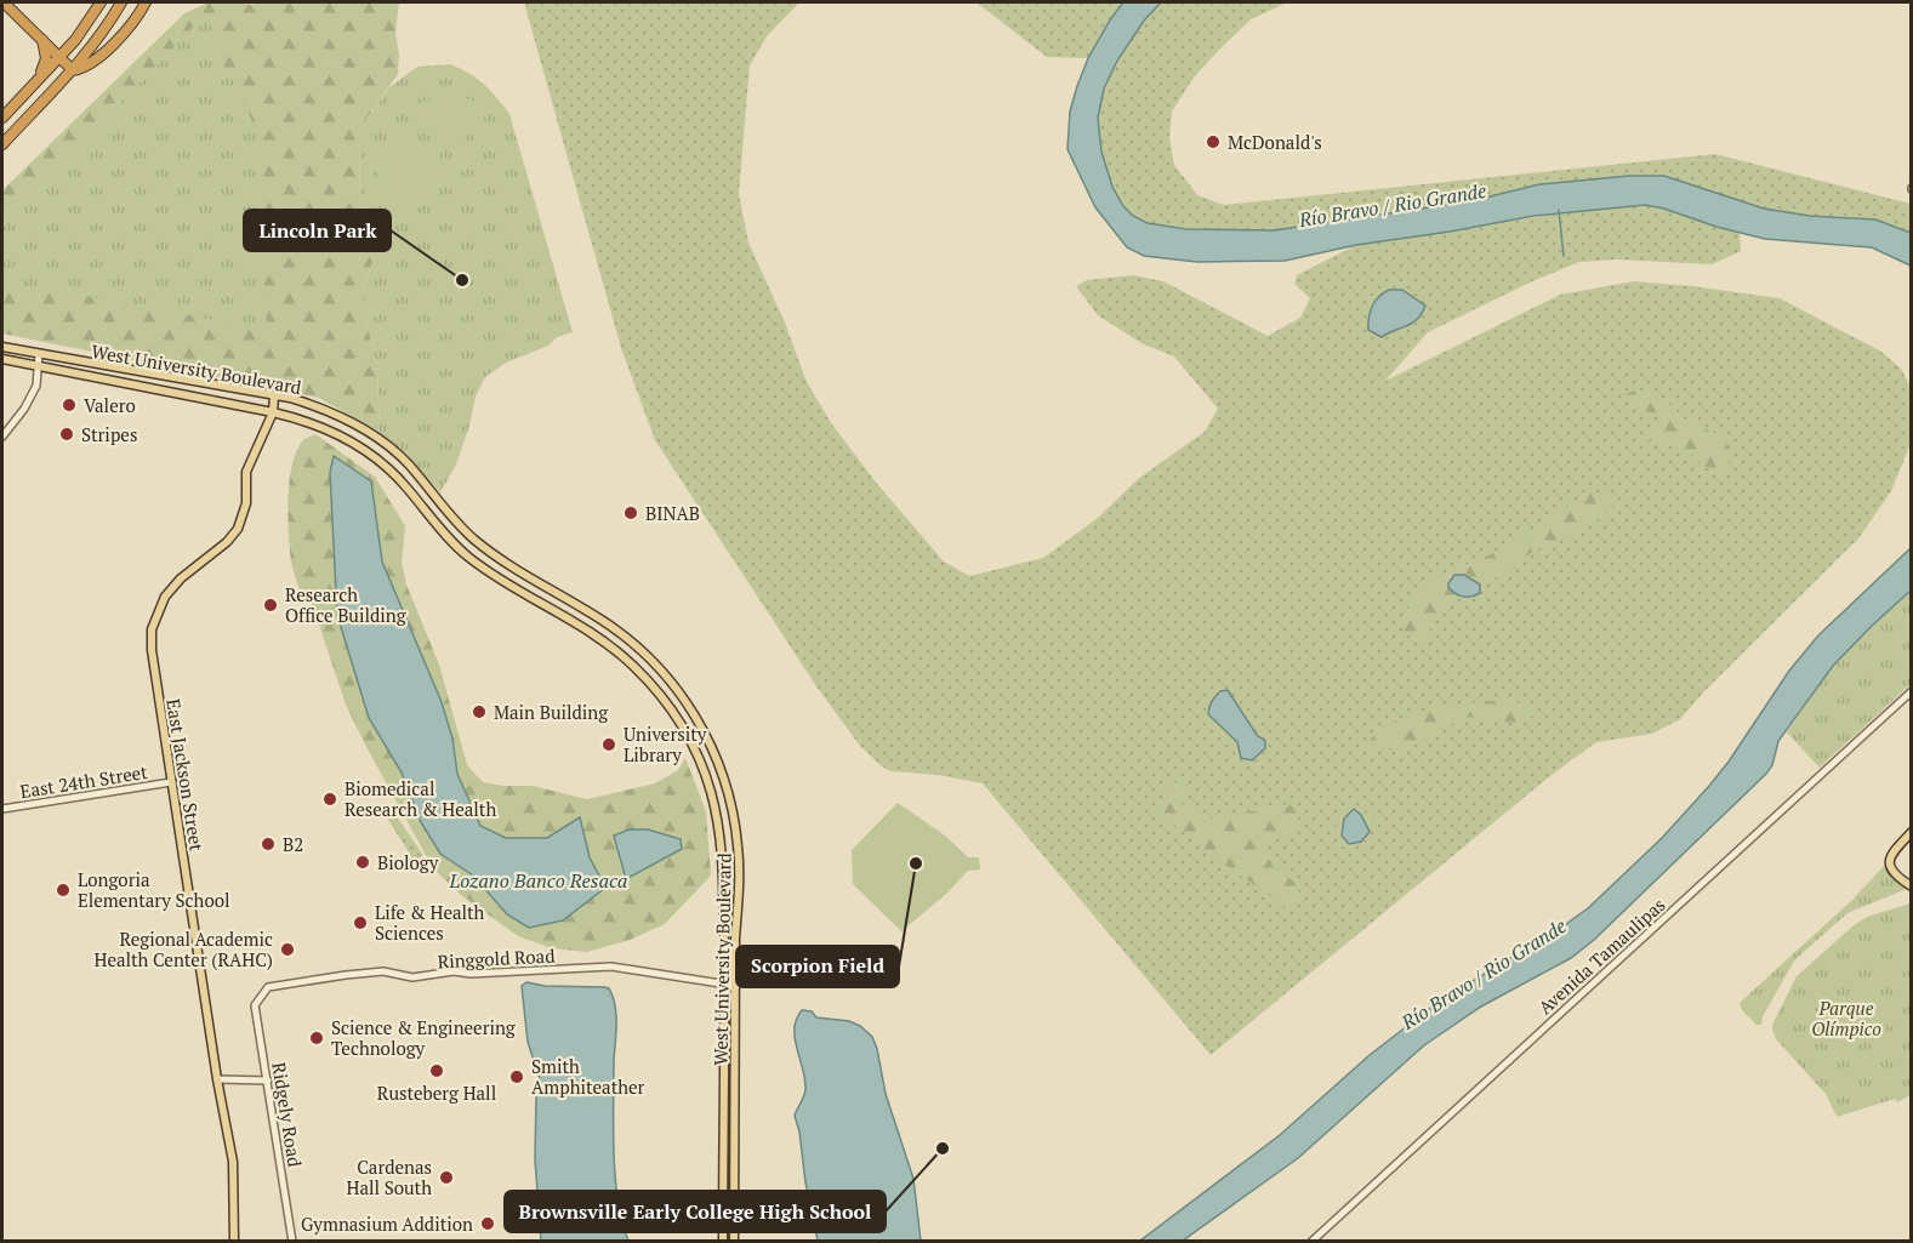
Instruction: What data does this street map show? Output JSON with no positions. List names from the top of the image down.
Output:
{
  "streets": {
    "main road": ["West University Boulevard", "East Jackson Street"],
    "street": [
      "East 24th Street",
      "Avenida Tamaulipas",
      "Ringgold Road",
      "Ridgely Road"
    ]
  },
  "crossings": [
    ["West University Boulevard", "East Jackson Street"],
    ["West University Boulevard", "Ringgold Road"],
    ["East Jackson Street", "East 24th Street"],
    ["Ringgold Road", "Ridgely Road"]
  ],
  "water": ["Río Bravo / Rio Grande", "Lozano Banco Resaca"],
  "parks": ["Parque Olímpico"],
  "places": [
    "McDonald's",
    "Lincoln Park",
    "Valero",
    "Stripes",
    "BINAB",
    "Research Office Building",
    "Main Building",
    "University Library",
    "Biomedical Research & Health",
    "B2",
    "Biology",
    "Scorpion Field",
    "Longoria Elementary School",
    "Life & Health Sciences",
    "Regional Academic Health Center (RAHC)",
    "Science & Engineering Technology",
    "Rusteberg Hall",
    "Smith Amphiteather",
    "Brownsville Early College High School",
    "Cardenas Hall South",
    "Gymnasium Addition"
  ]
}
